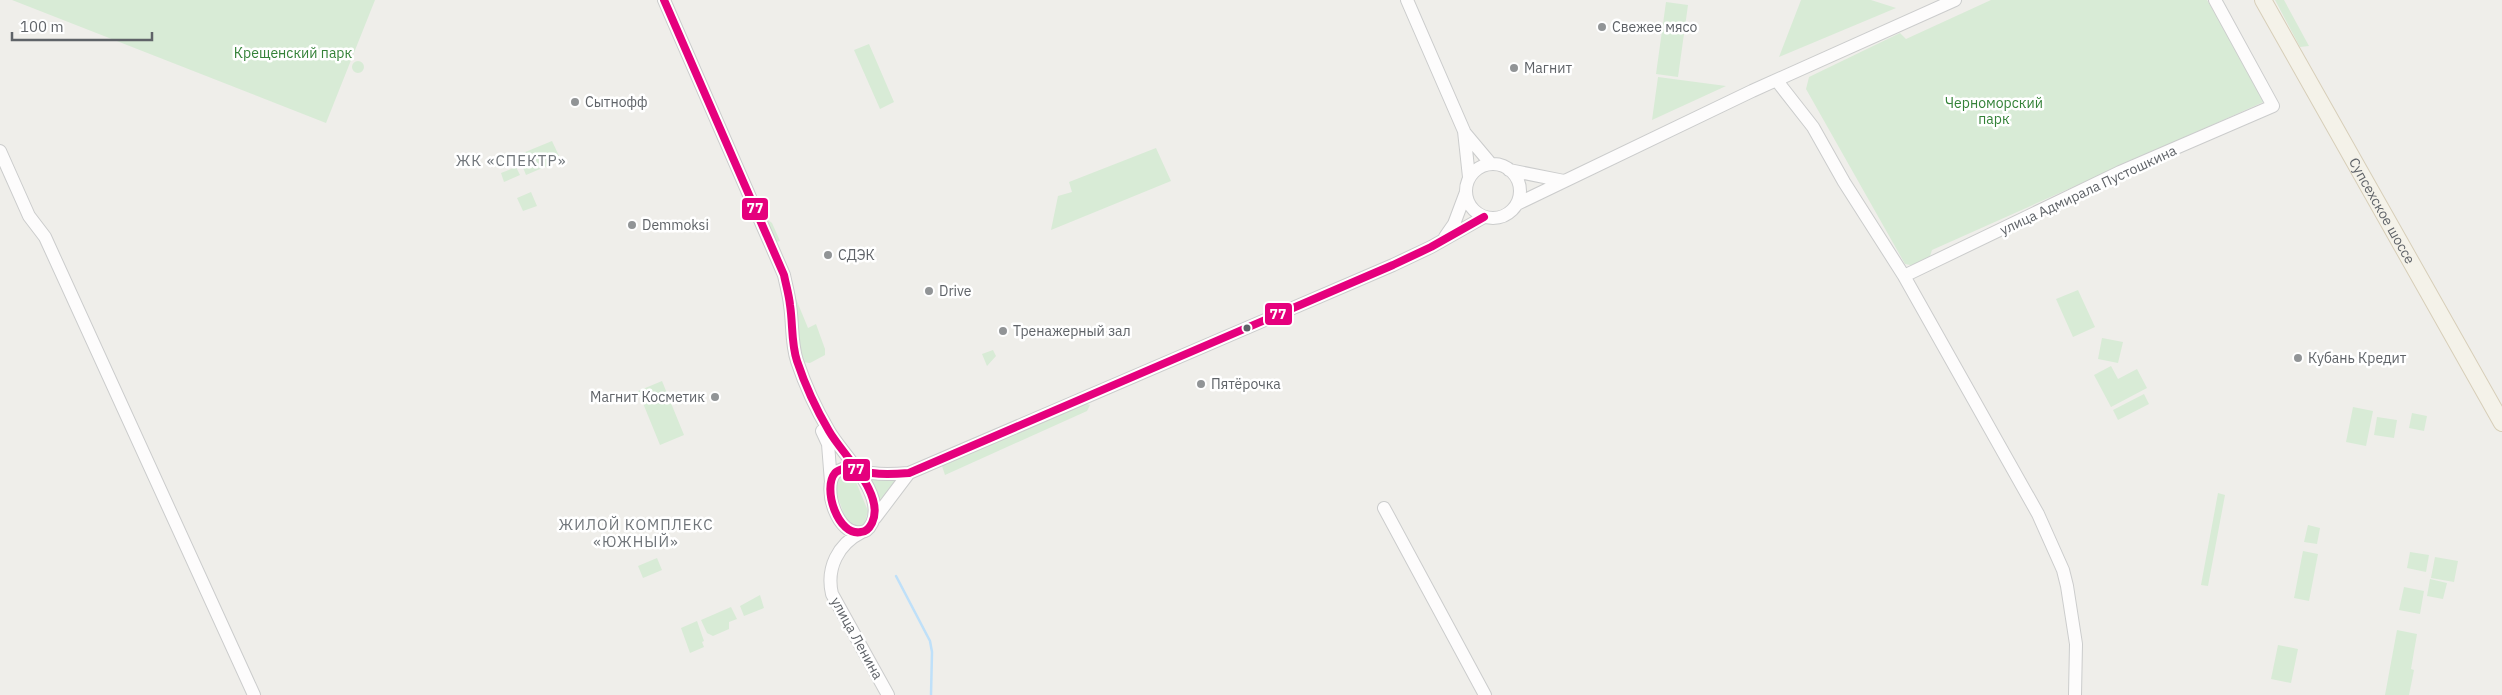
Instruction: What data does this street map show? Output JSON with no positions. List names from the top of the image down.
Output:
{
  "streets": {
    "main road": ["Супсехское шоссе"],
    "street": ["улица Адмирала Пустошкина", "улица Ленина"]
  },
  "districts": ["ЖК «СПЕКТР»", "ЖИЛОЙ КОМПЛЕКС «ЮЖНЫЙ»"],
  "parks": ["Крещенский парк", "Черноморский парк"],
  "places": [
    "Свежее мясо",
    "Магнит",
    "Сытнофф",
    "Demmoksi",
    "СДЭК",
    "Drive",
    "Тренажерный зал",
    "Кубань Кредит",
    "Пятёрочка",
    "Магнит Косметик"
  ],
  "lines": ["transit line 77"],
  "scale_bar": "100 m"
}
